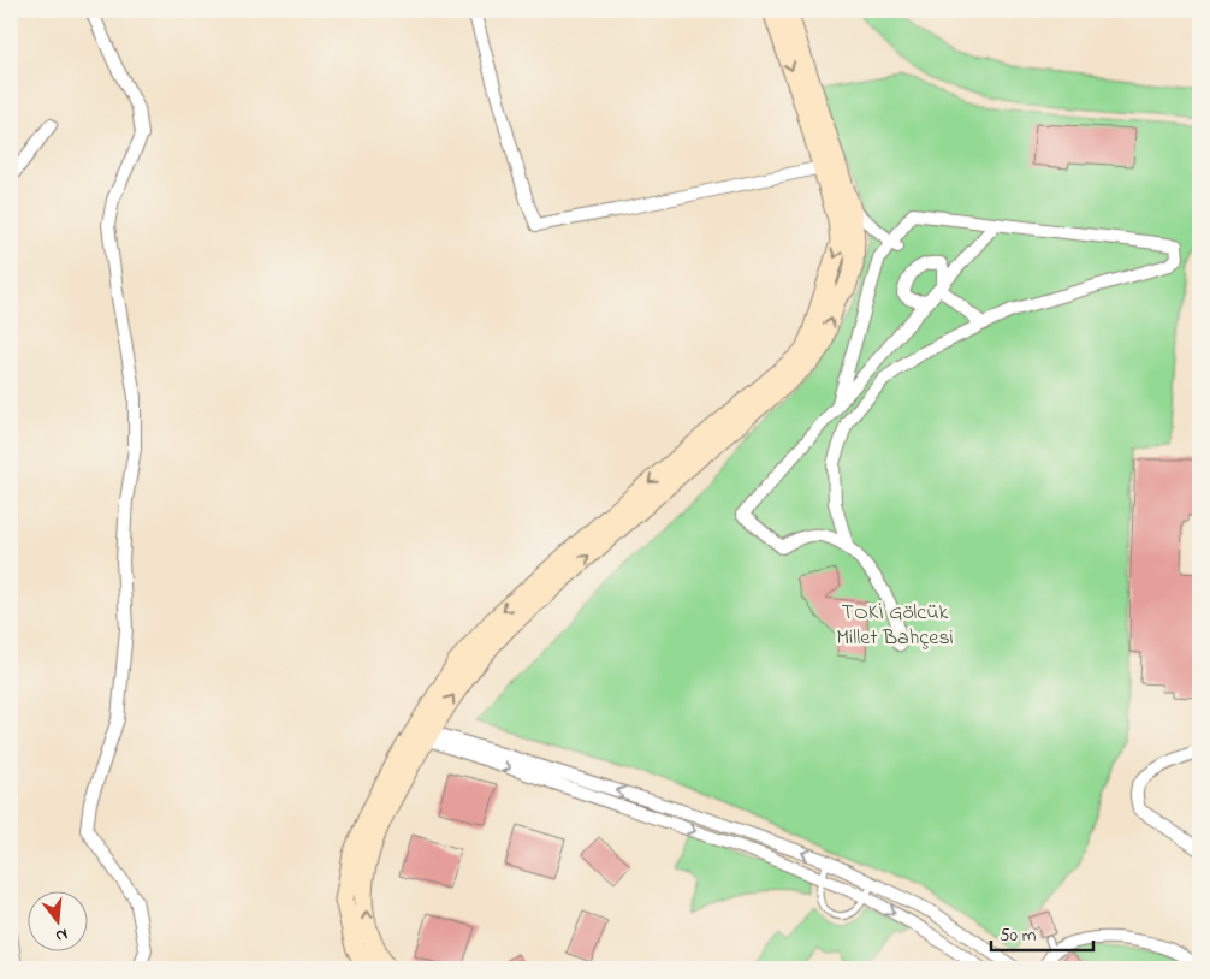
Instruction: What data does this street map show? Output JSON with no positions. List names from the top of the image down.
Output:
{
  "parks": ["TOKİ Gölcük Millet Bahçesi"],
  "scale_bar": "50 m",
  "north": "bottom"
}
